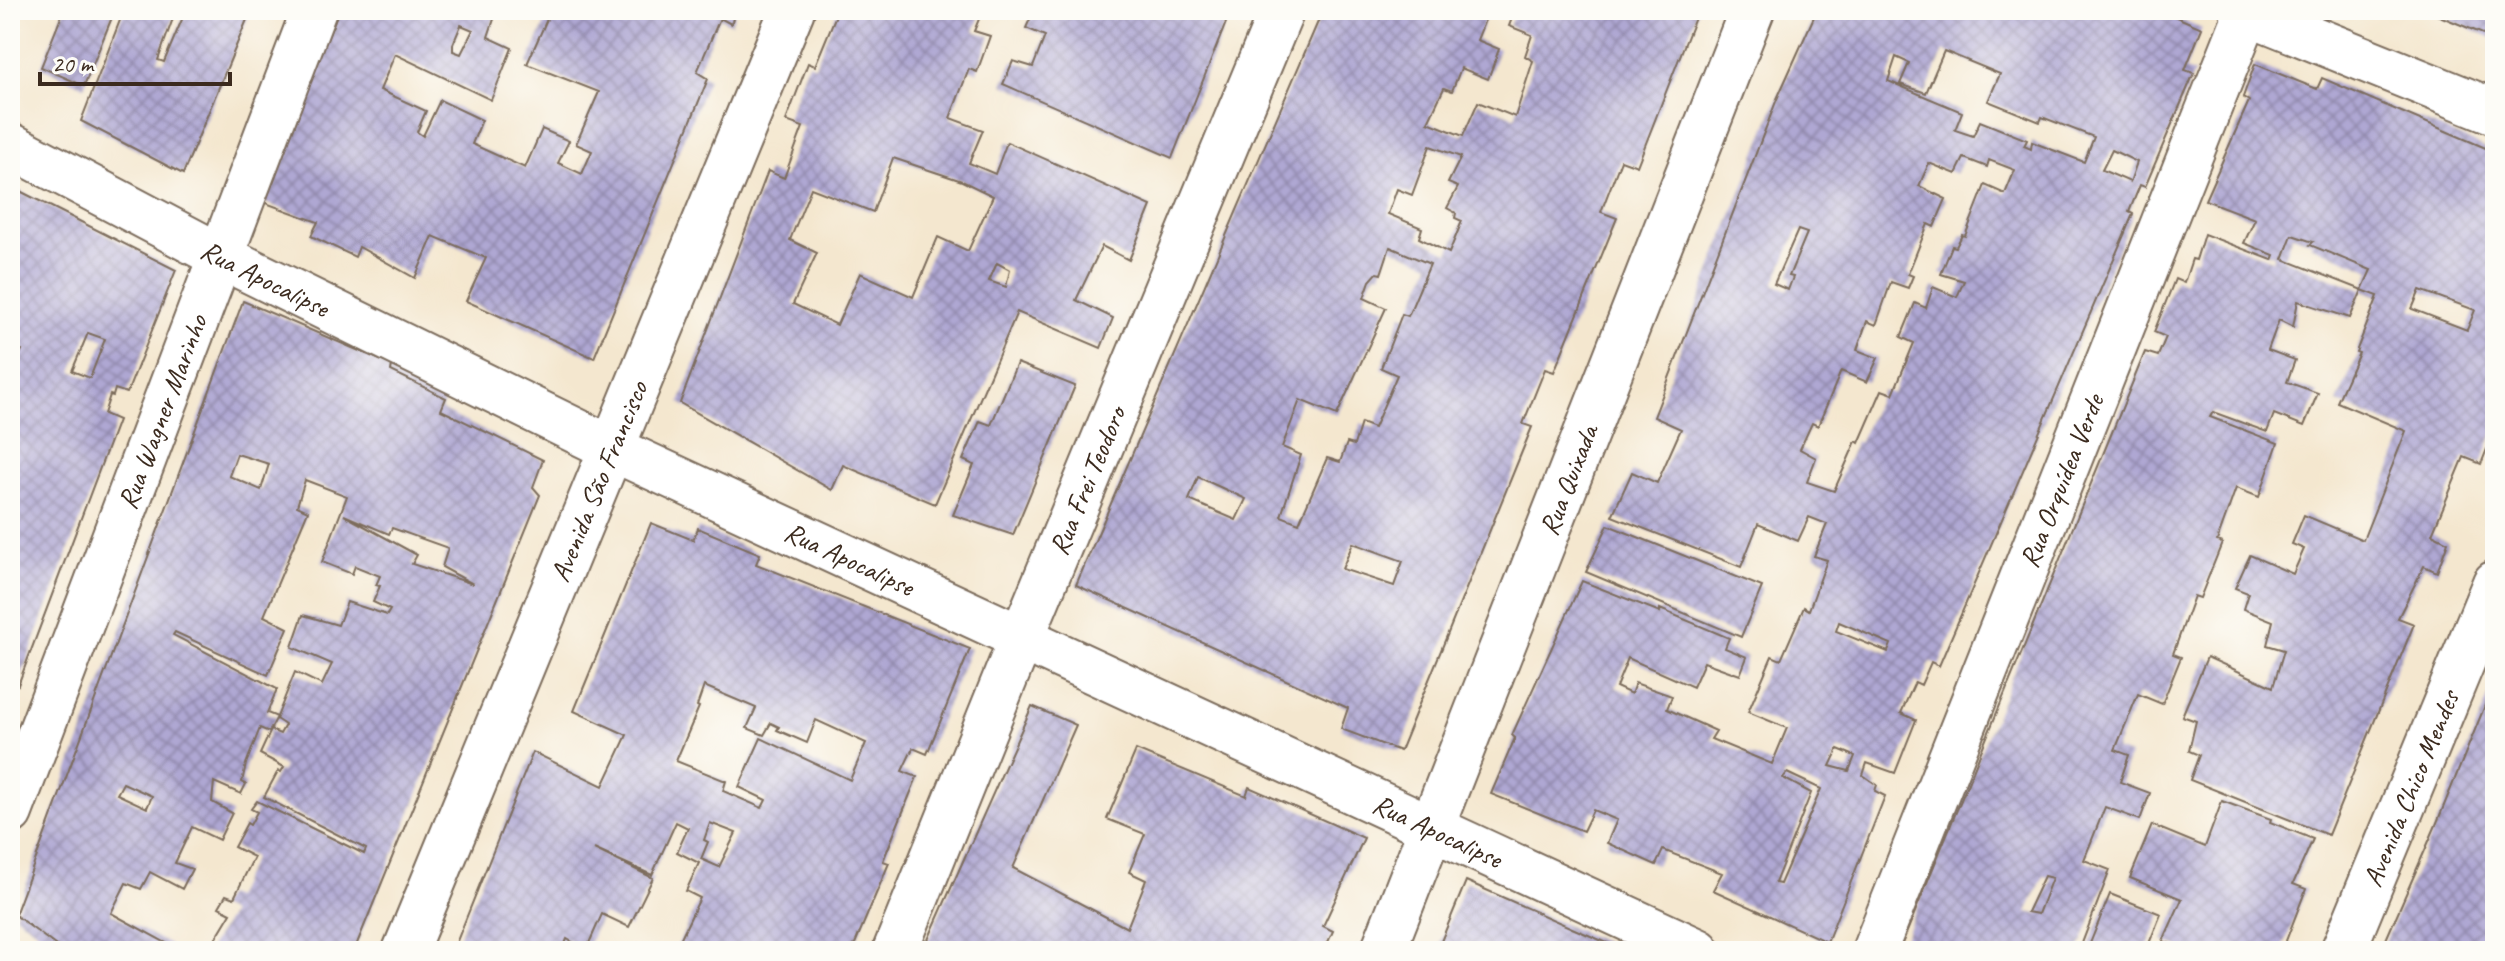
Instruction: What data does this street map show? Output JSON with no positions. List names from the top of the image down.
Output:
{
  "streets": {
    "street": [
      "Rua Apocalipse",
      "Rua Wagner Marinho",
      "Avenida São Francisco",
      "Rua Frei Teodoro",
      "Rua Quixada",
      "Rua Orquídea Verde",
      "Avenida Chico Mendes"
    ]
  },
  "crossings": [
    ["Rua Apocalipse", "Rua Wagner Marinho"],
    ["Rua Apocalipse", "Avenida São Francisco"],
    ["Rua Apocalipse", "Rua Frei Teodoro"],
    ["Rua Apocalipse", "Rua Quixada"]
  ],
  "scale_bar": "20 m"
}
